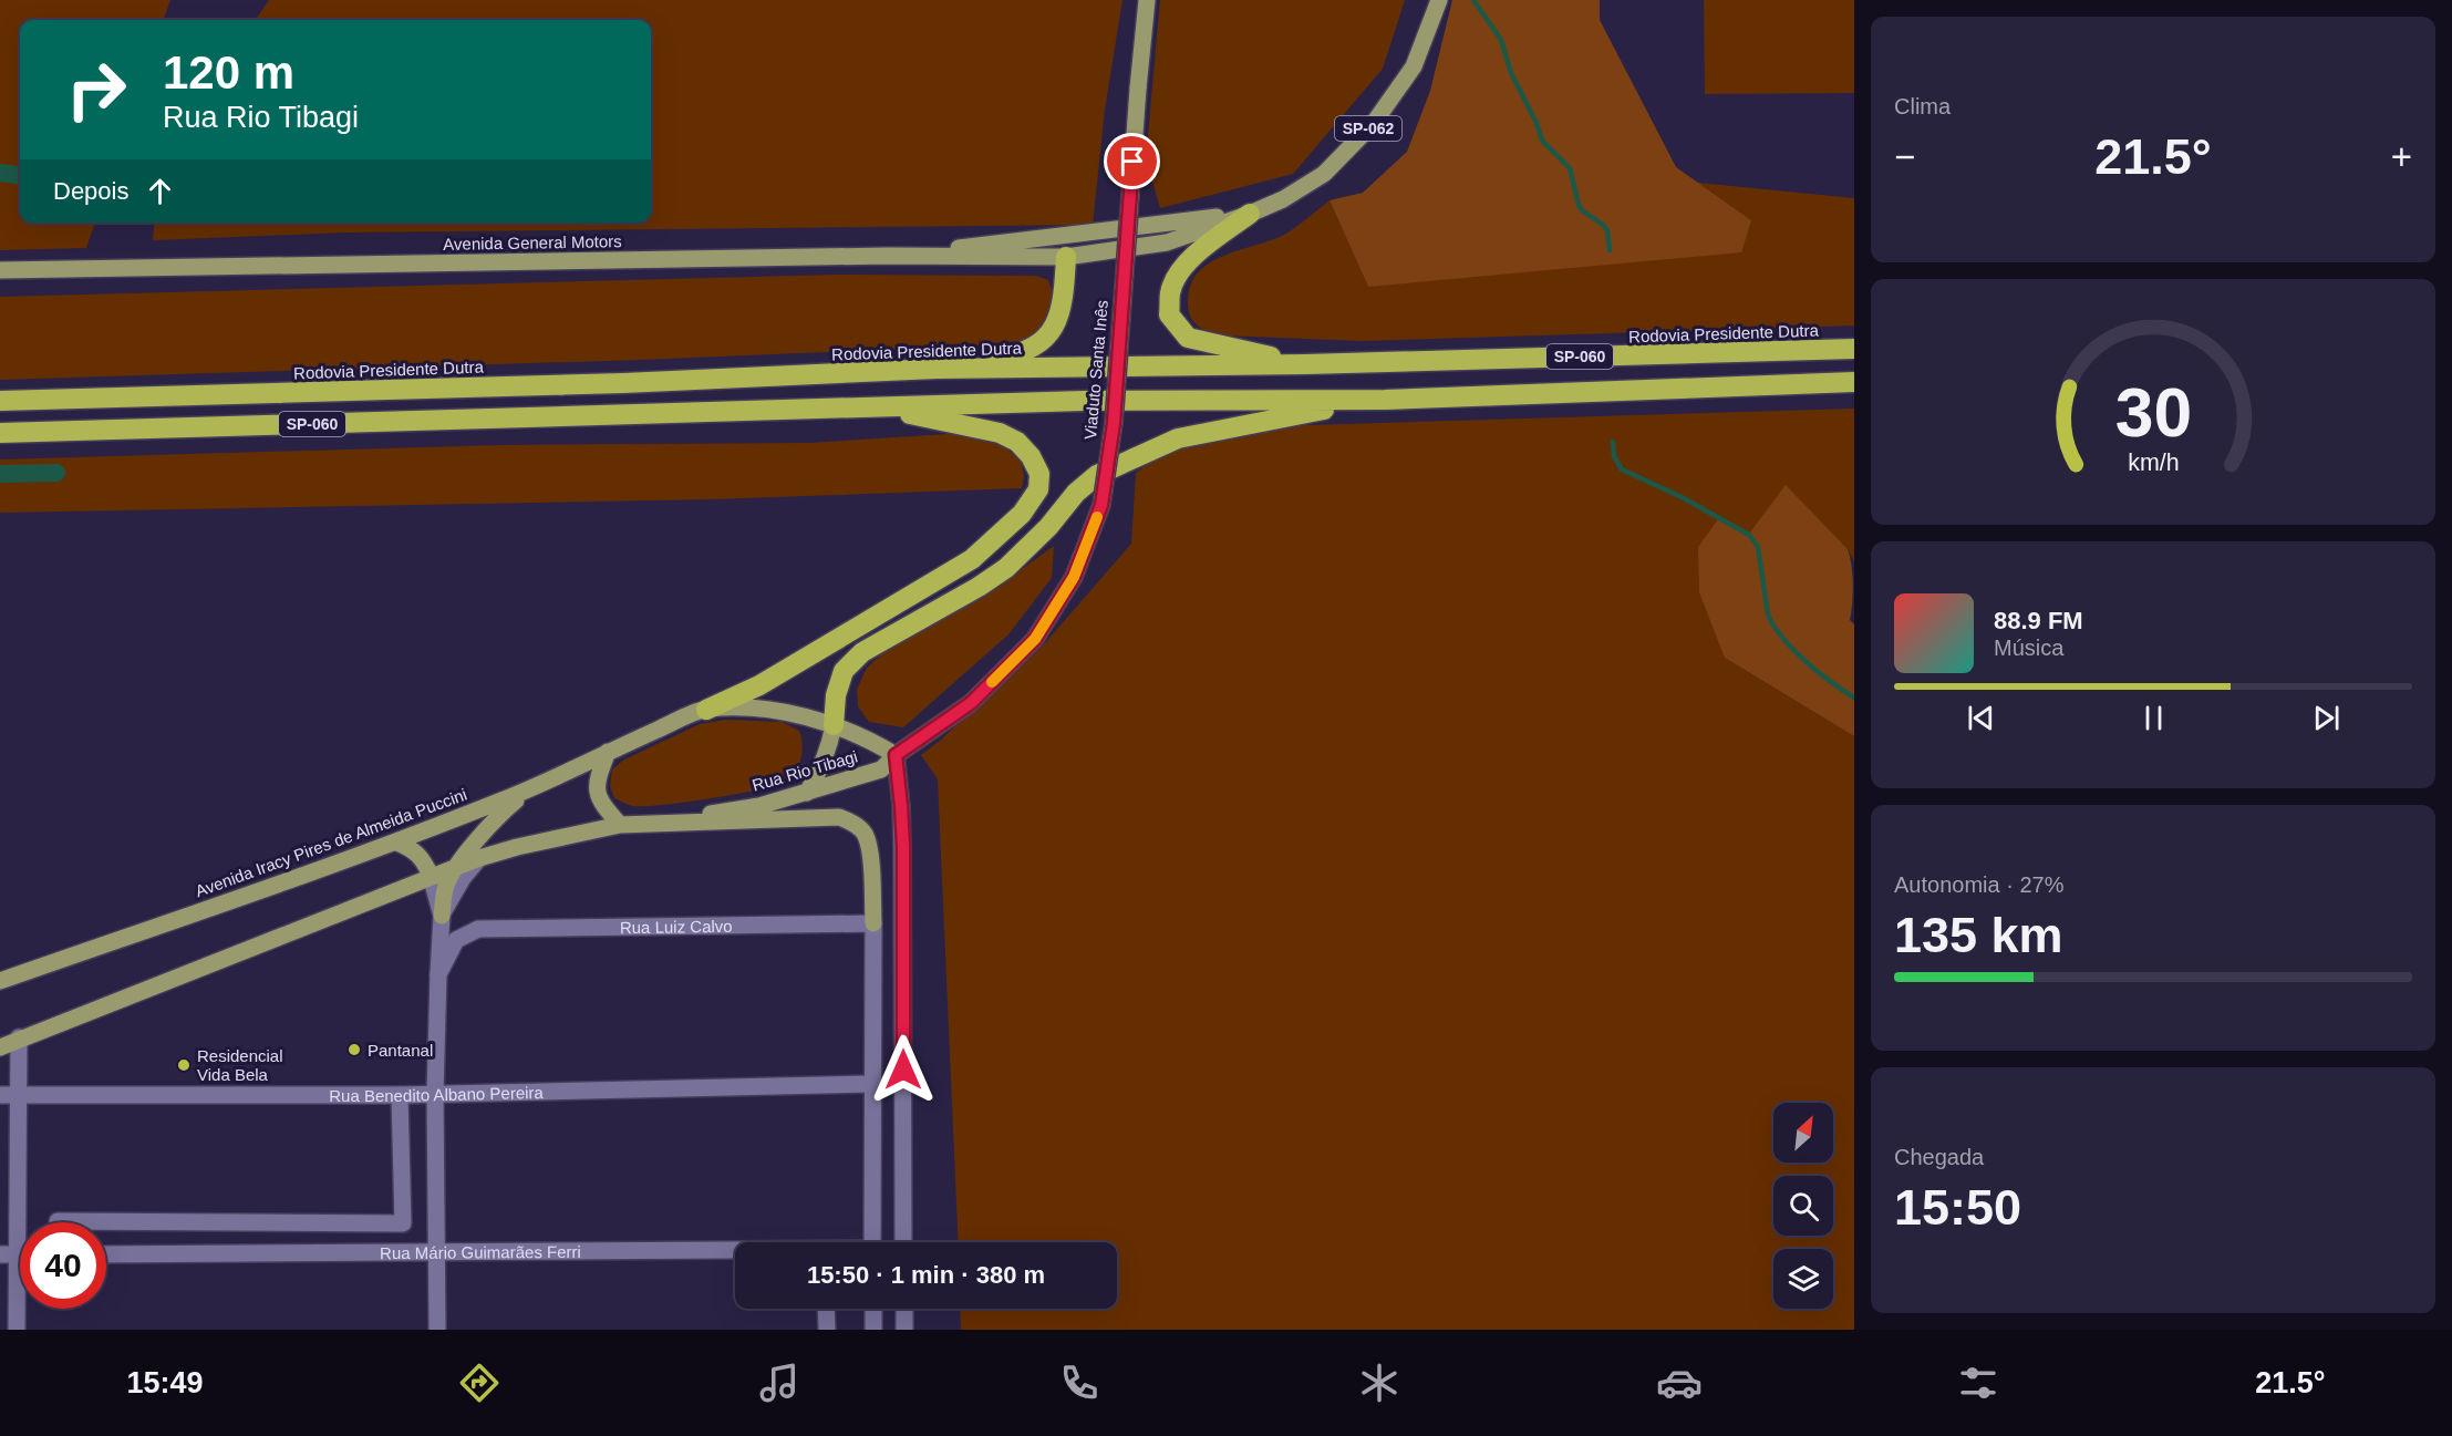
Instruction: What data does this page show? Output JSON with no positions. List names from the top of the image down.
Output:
{
  "streets": {
    "highway": ["Rodovia Presidente Dutra", "SP-060"],
    "main road": [
      "SP-062",
      "Avenida General Motors",
      "Viaduto Santa Inês",
      "Rua Rio Tibagi",
      "Avenida Iracy Pires de Almeida Puccini"
    ],
    "street": ["Rua Luiz Calvo", "Rua Benedito Albano Pereira", "Rua Mário Guimarães Ferri"]
  },
  "crossings": [
    ["SP-062", "Avenida General Motors"],
    ["Viaduto Santa Inês", "Rua Rio Tibagi"]
  ],
  "places": ["Pantanal", "Residencial Vida Bela"],
  "north": "top right",
  "page": {
    "tile": [
      "Clima",
      ["Autonomia · 27%", "135 km"],
      ["Chegada", "15:50"]
    ],
    "turn": ["120 m", "Rua Rio Tibagi"],
    "heat": ["−", "21.5°", "+"],
    "then": "Depois",
    "song": ["88.9 FM", "Música"],
    "limit": "40",
    "trip": "15:50 · 1 min · 380 m",
    "tabs": ["15:49", "21.5°"],
    "gauge": ["30", "km/h"]
  }
}
